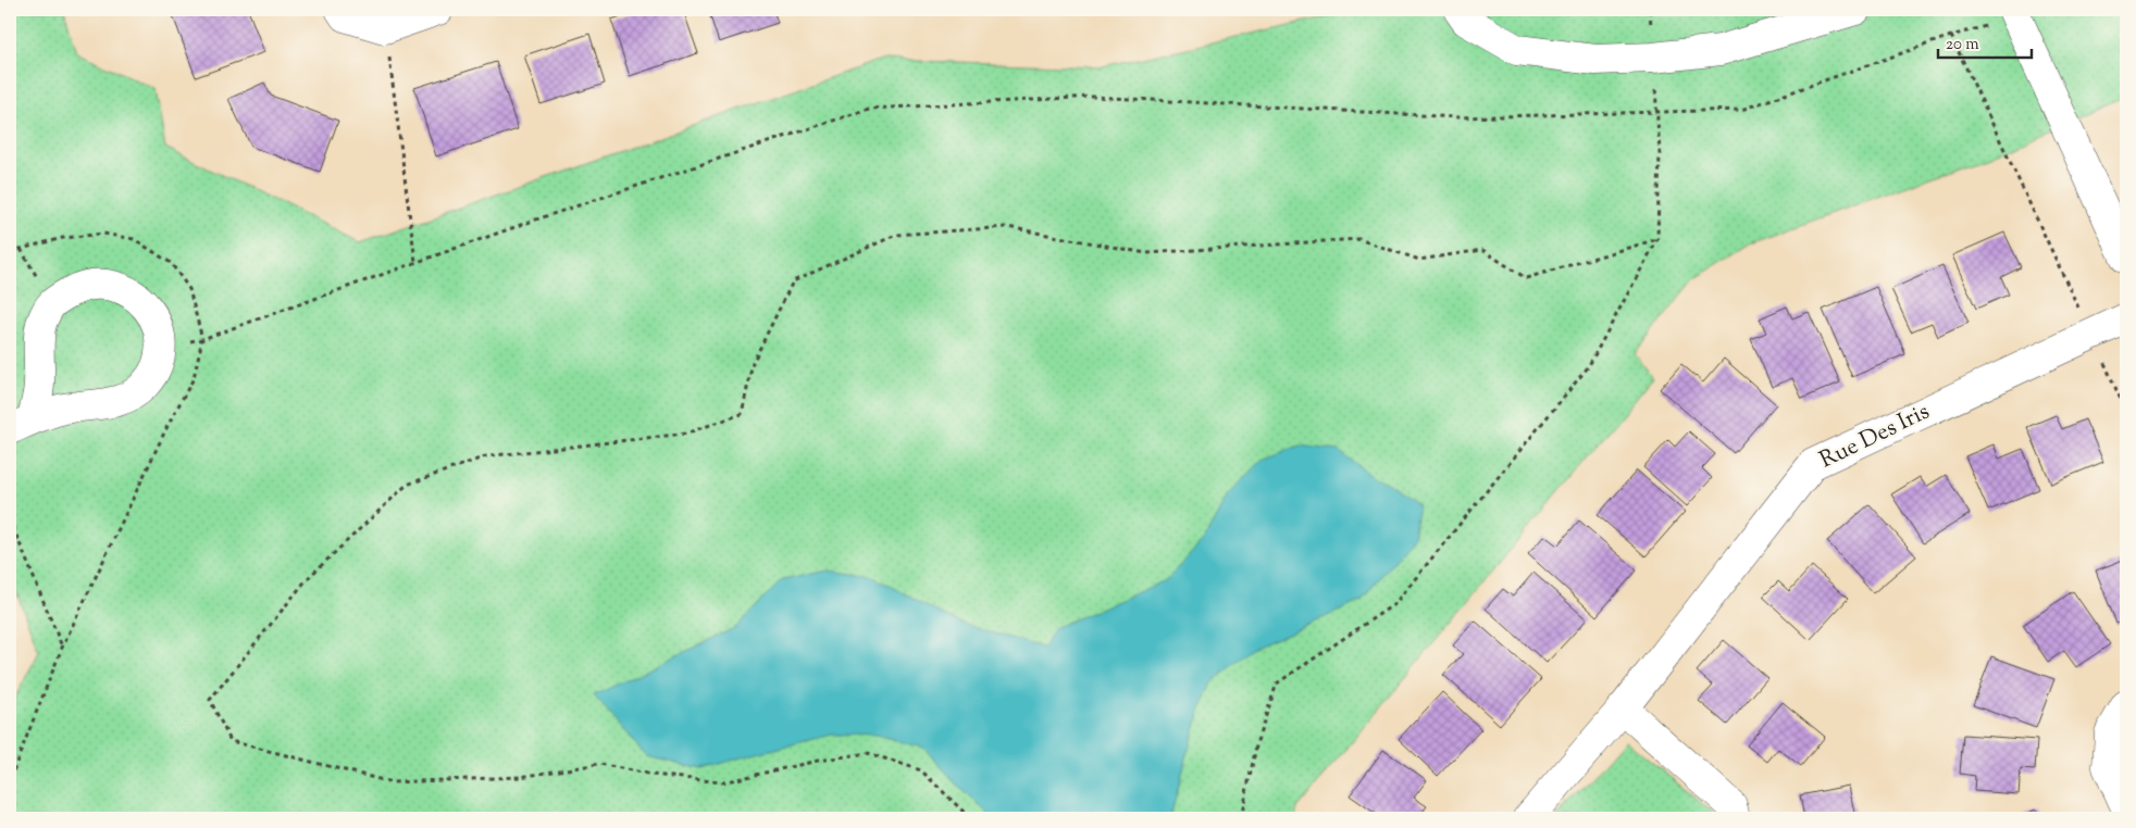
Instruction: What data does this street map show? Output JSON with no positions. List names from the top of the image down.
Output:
{
  "streets": {
    "street": ["Rue Des Iris"]
  },
  "scale_bar": "20 m"
}
